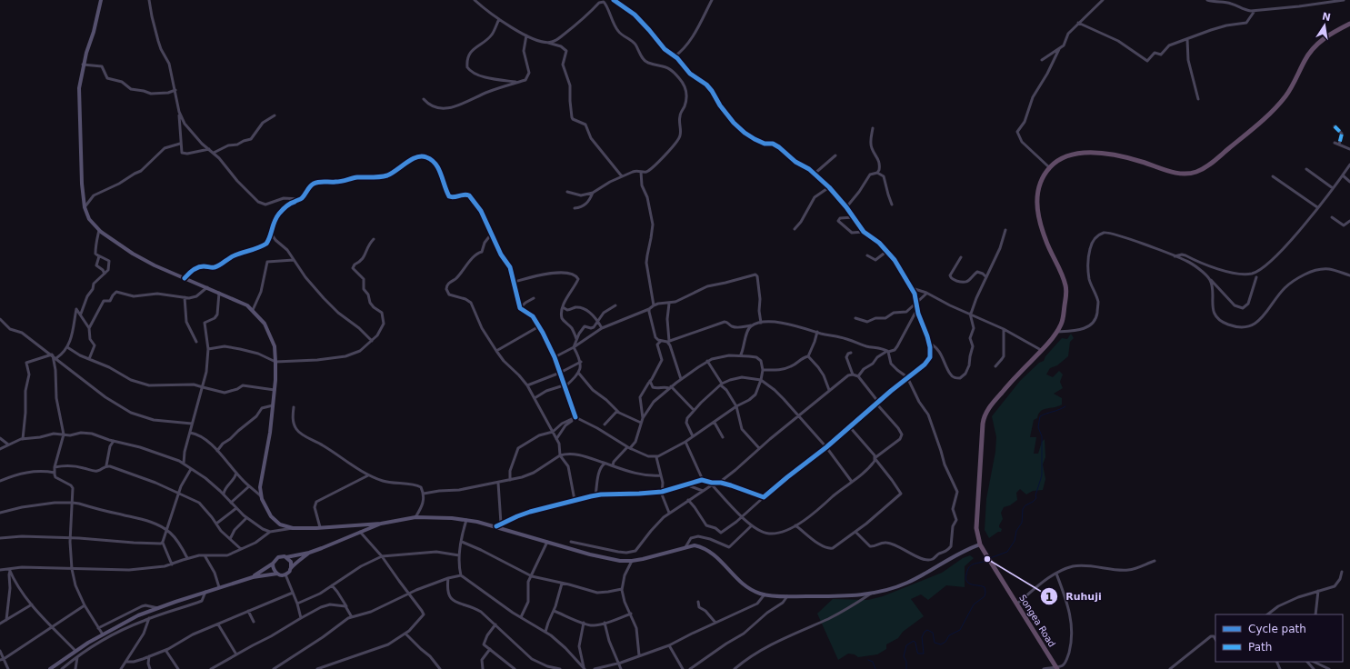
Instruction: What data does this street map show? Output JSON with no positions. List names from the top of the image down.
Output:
{
  "streets": {
    "highway": ["Songea Road"]
  },
  "places": ["Ruhuji"],
  "legend": ["Cycle path", "Path"],
  "north": "top"
}
